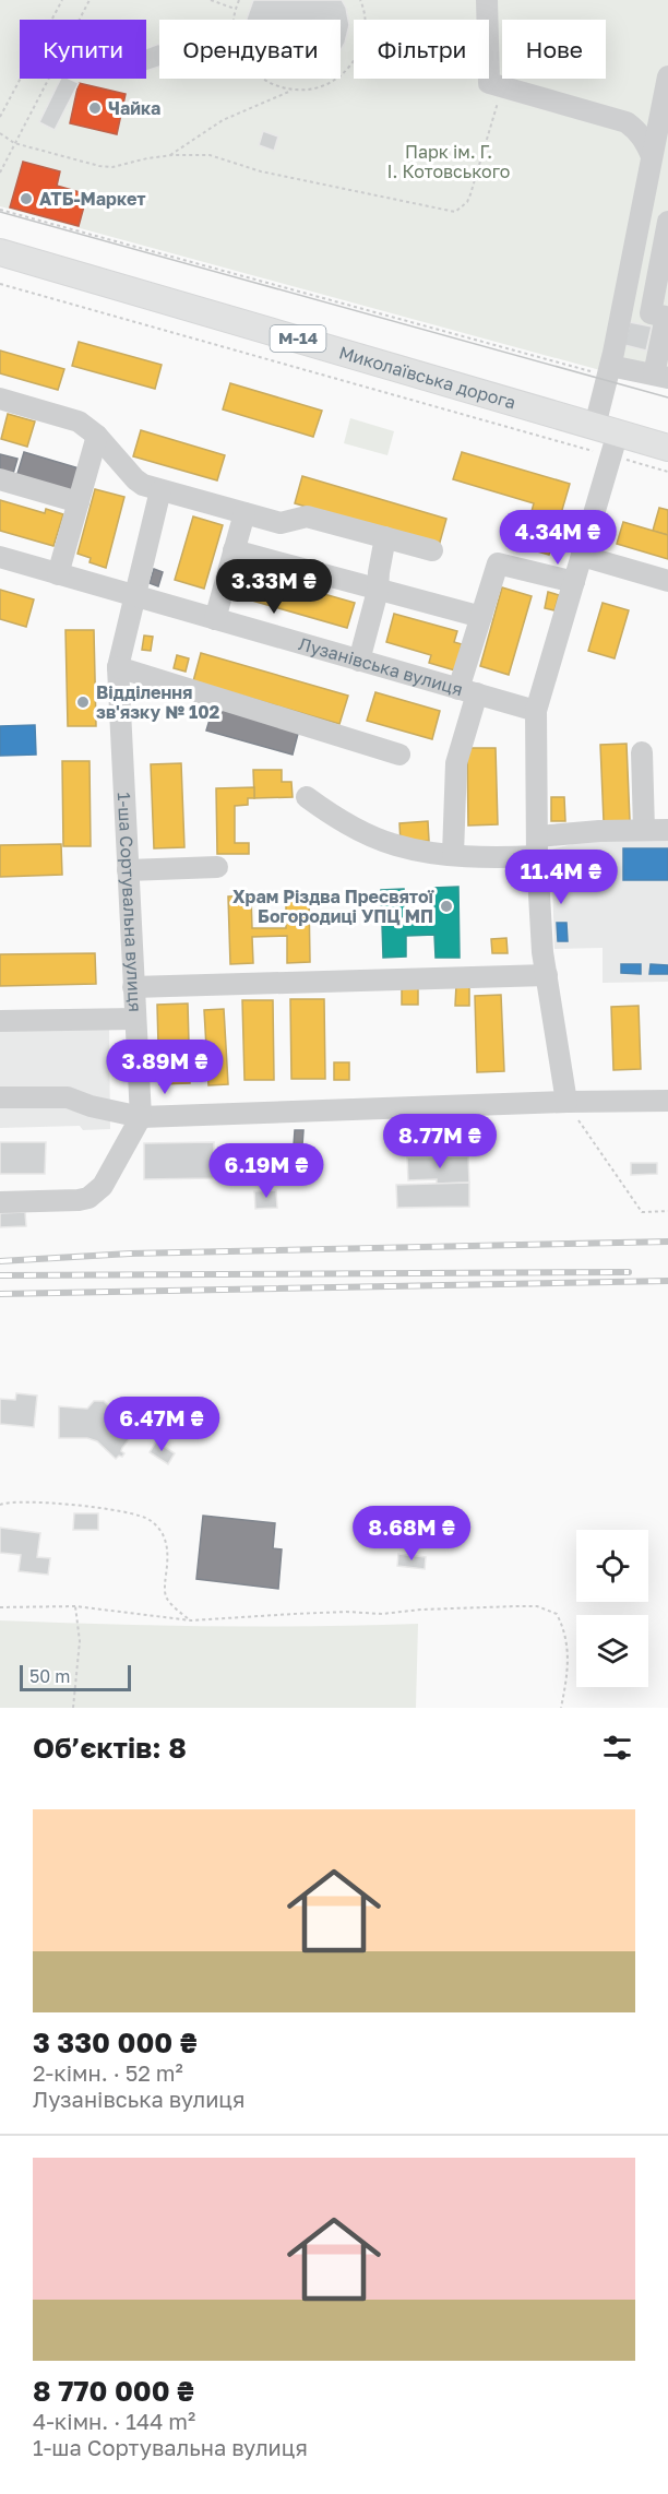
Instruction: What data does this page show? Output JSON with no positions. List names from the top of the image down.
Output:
{
  "streets": {
    "main road": ["М-14", "Миколаївська дорога"],
    "street": ["Лузанівська вулиця", "1-ша Сортувальна вулиця"]
  },
  "crossings": [
    ["Лузанівська вулиця", "1-ша Сортувальна вулиця"]
  ],
  "parks": ["Парк ім. Г. І. Котовського"],
  "places": [
    "Чайка",
    "АТБ-Маркет",
    "Відділення зв'язку № 102",
    "Храм Різдва Пресвятої Богородиці УПЦ МП"
  ],
  "scale_bar": "50 m",
  "page": {
    "chip": [
      "Купити",
      "Орендувати",
      "Фільтри",
      "Нове"
    ],
    "price": [
      "4.34M ₴",
      "3.33M ₴",
      "11.4M ₴",
      "3.89M ₴",
      "8.77M ₴",
      "6.19M ₴",
      "6.47M ₴",
      "8.68M ₴"
    ],
    "scale": "50 m",
    "heading": "Об’єктів: 8",
    "list": [
      {
        "name": "3 330 000 ₴",
        "note": "2-кімн. · 52 m² · Лузанівська вулиця"
      },
      {
        "name": "8 770 000 ₴",
        "note": "4-кімн. · 144 m² · 1-ша Сортувальна вулиця"
      }
    ]
  }
}
